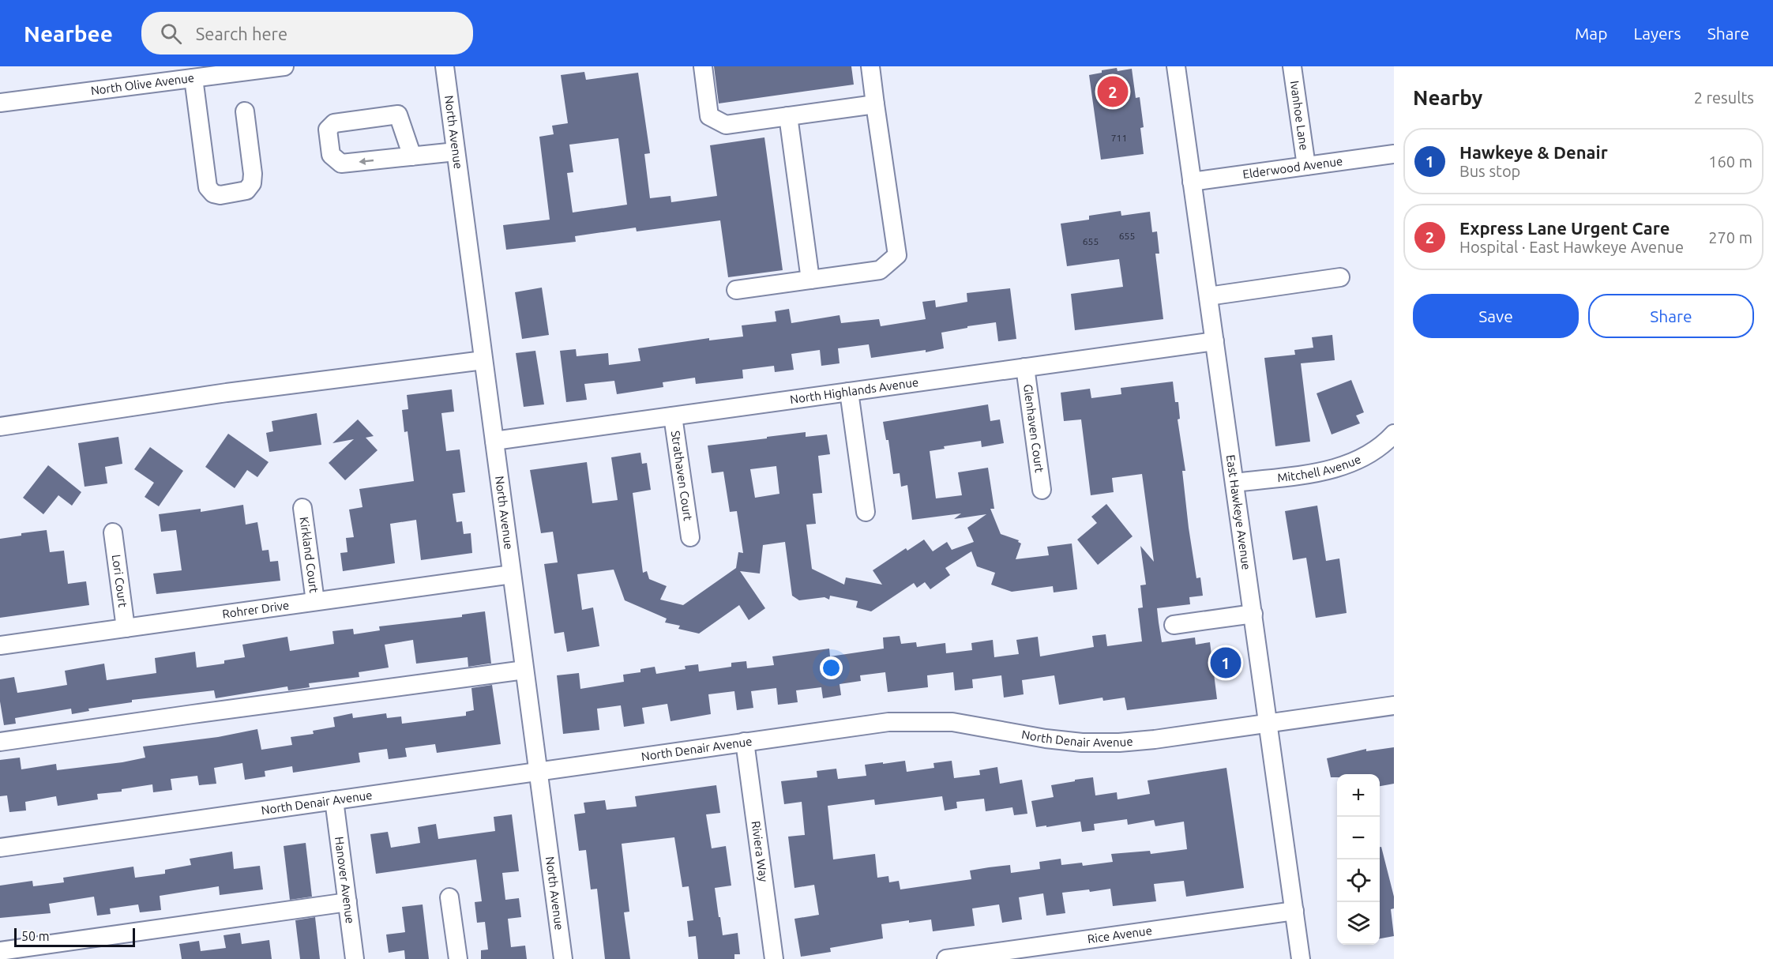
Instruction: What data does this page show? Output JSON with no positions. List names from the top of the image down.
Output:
{
  "streets": {
    "street": [
      "North Olive Avenue",
      "Ivanhoe Lane",
      "North Avenue",
      "Elderwood Avenue",
      "North Highlands Avenue",
      "Glenhaven Court",
      "Mitchell Avenue",
      "Strathaven Court",
      "East Hawkeye Avenue",
      "Kirkland Court",
      "Lori Court",
      "Rohrer Drive",
      "North Denair Avenue",
      "Riviera Way",
      "Hanover Avenue",
      "Rice Avenue"
    ]
  },
  "crossings": [
    ["Ivanhoe Lane", "Elderwood Avenue"],
    ["North Avenue", "North Highlands Avenue"],
    ["North Avenue", "Rohrer Drive"],
    ["North Avenue", "North Denair Avenue"],
    ["Elderwood Avenue", "East Hawkeye Avenue"],
    ["North Highlands Avenue", "Glenhaven Court"],
    ["North Highlands Avenue", "Strathaven Court"],
    ["North Highlands Avenue", "East Hawkeye Avenue"],
    ["Mitchell Avenue", "East Hawkeye Avenue"],
    ["East Hawkeye Avenue", "North Denair Avenue"],
    ["East Hawkeye Avenue", "Rice Avenue"],
    ["Kirkland Court", "Rohrer Drive"],
    ["Lori Court", "Rohrer Drive"],
    ["North Denair Avenue", "Riviera Way"],
    ["North Denair Avenue", "Hanover Avenue"]
  ],
  "house_numbers": ["711", "655", "655"],
  "scale_bar": "50 m",
  "page": {
    "header": "Nearbee",
    "search": "Search here",
    "nav": ["Map", "Layers", "Share"],
    "heading": ["Nearby", "2 results"],
    "pins": ["2", "1"],
    "list": [
      {
        "mark": "1",
        "name": "Hawkeye & Denair",
        "note": "Bus stop",
        "value": "160 m"
      },
      {
        "mark": "2",
        "name": "Express Lane Urgent Care",
        "note": "Hospital · East Hawkeye Avenue",
        "value": "270 m"
      }
    ],
    "buttons": ["Save", "Share"],
    "map_buttons": ["+", "−"],
    "scale": "50 m"
  }
}
